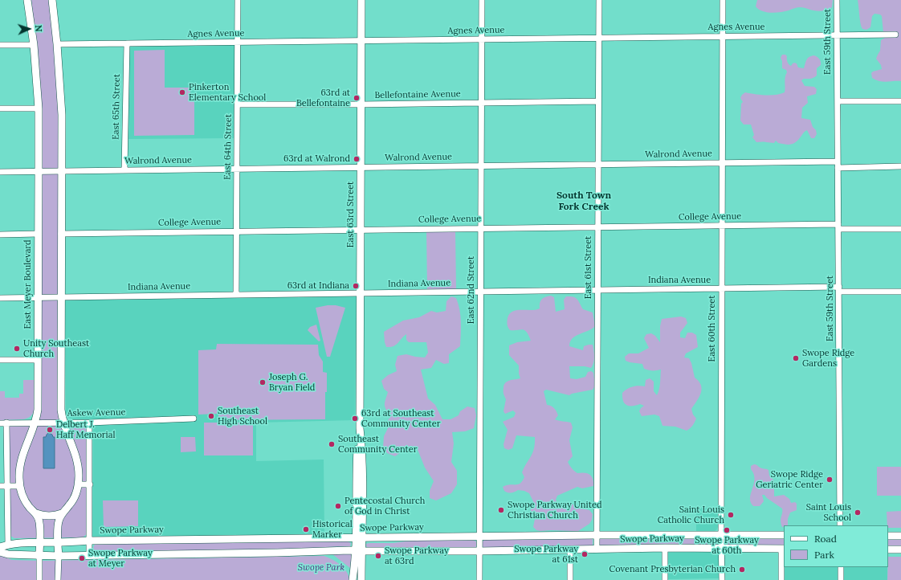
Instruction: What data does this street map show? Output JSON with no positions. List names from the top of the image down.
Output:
{
  "streets": {
    "main road": ["East 63rd Street", "East Meyer Boulevard", "Swope Parkway"],
    "street": [
      "Agnes Avenue",
      "East 59th Street",
      "Bellefontaine Avenue",
      "East 65th Street",
      "East 64th Street",
      "Walrond Avenue",
      "College Avenue",
      "East 61st Street",
      "Indiana Avenue",
      "East 62nd Street",
      "East 60th Street",
      "Askew Avenue"
    ]
  },
  "crossings": [
    ["Agnes Avenue", "East 59th Street"],
    ["Agnes Avenue", "East 65th Street"],
    ["Agnes Avenue", "East 64th Street"],
    ["Agnes Avenue", "East 63rd Street"],
    ["Agnes Avenue", "East 61st Street"],
    ["Agnes Avenue", "East 62nd Street"],
    ["Agnes Avenue", "East 60th Street"],
    ["East 59th Street", "Walrond Avenue"],
    ["East 59th Street", "College Avenue"],
    ["East 59th Street", "Indiana Avenue"],
    ["Bellefontaine Avenue", "East 64th Street"],
    ["Bellefontaine Avenue", "East 63rd Street"],
    ["Bellefontaine Avenue", "East 61st Street"],
    ["Bellefontaine Avenue", "East 62nd Street"],
    ["East 65th Street", "Walrond Avenue"],
    ["East 64th Street", "Walrond Avenue"],
    ["East 64th Street", "College Avenue"],
    ["East 64th Street", "Indiana Avenue"],
    ["Walrond Avenue", "East 63rd Street"],
    ["Walrond Avenue", "East 61st Street"],
    ["Walrond Avenue", "East Meyer Boulevard"],
    ["Walrond Avenue", "East 62nd Street"],
    ["Walrond Avenue", "East 60th Street"],
    ["East 63rd Street", "College Avenue"],
    ["East 63rd Street", "Indiana Avenue"],
    ["East 63rd Street", "Swope Parkway"],
    ["College Avenue", "East 61st Street"],
    ["College Avenue", "East 62nd Street"],
    ["College Avenue", "East 60th Street"],
    ["East 61st Street", "Indiana Avenue"],
    ["East 61st Street", "Swope Parkway"],
    ["Indiana Avenue", "East Meyer Boulevard"],
    ["Indiana Avenue", "East 62nd Street"],
    ["Indiana Avenue", "East 60th Street"],
    ["East Meyer Boulevard", "Askew Avenue"],
    ["East 62nd Street", "Swope Parkway"],
    ["East 60th Street", "Swope Parkway"]
  ],
  "districts": ["South Town Fork Creek"],
  "parks": ["Swope Park"],
  "places": [
    "Pinkerton Elementary School",
    "63rd at Bellefontaine",
    "63rd at Walrond",
    "63rd at Indiana",
    "Unity Southeast Church",
    "Swope Ridge Gardens",
    "Joseph G. Bryan Field",
    "Southeast High School",
    "63rd at Southeast Community Center",
    "Delbert J. Haff Memorial",
    "Southeast Community Center",
    "Swope Ridge Geriatric Center",
    "Pentecostal Church of God in Christ",
    "Swope Parkway United Christian Church",
    "Saint Louis School",
    "Saint Louis Catholic Church",
    "Historical Marker",
    "Swope Parkway at 60th",
    "Swope Parkway at 61st",
    "Swope Parkway at 63rd",
    "Swope Parkway at Meyer",
    "Covenant Presbyterian Church"
  ],
  "legend": ["Road", "Park"],
  "north": "right"
}
